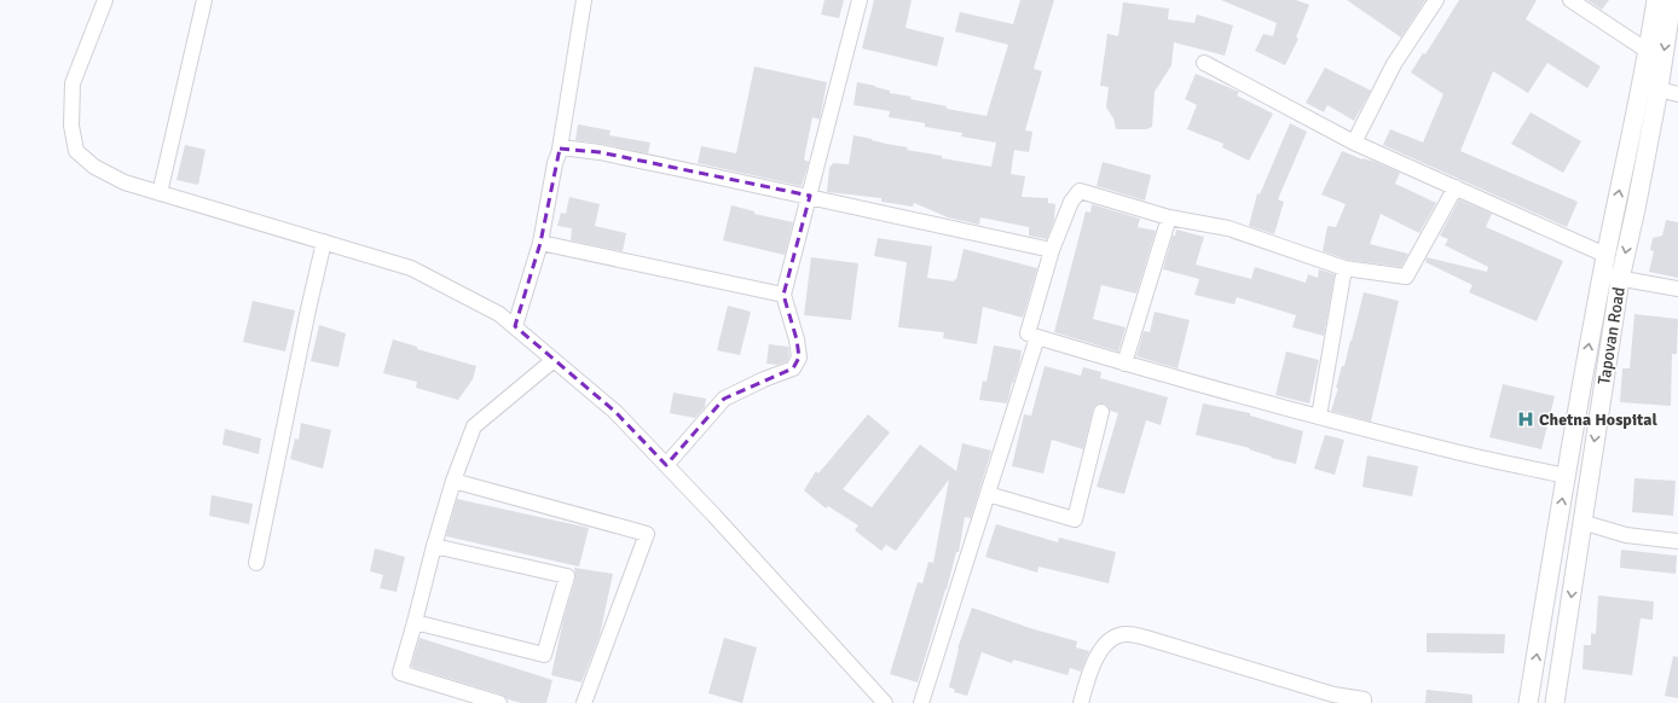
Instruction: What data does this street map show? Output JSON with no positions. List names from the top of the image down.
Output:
{
  "streets": {
    "main road": ["Tapovan Road"]
  },
  "places": {
    "hospital": ["Chetna Hospital"]
  }
}
